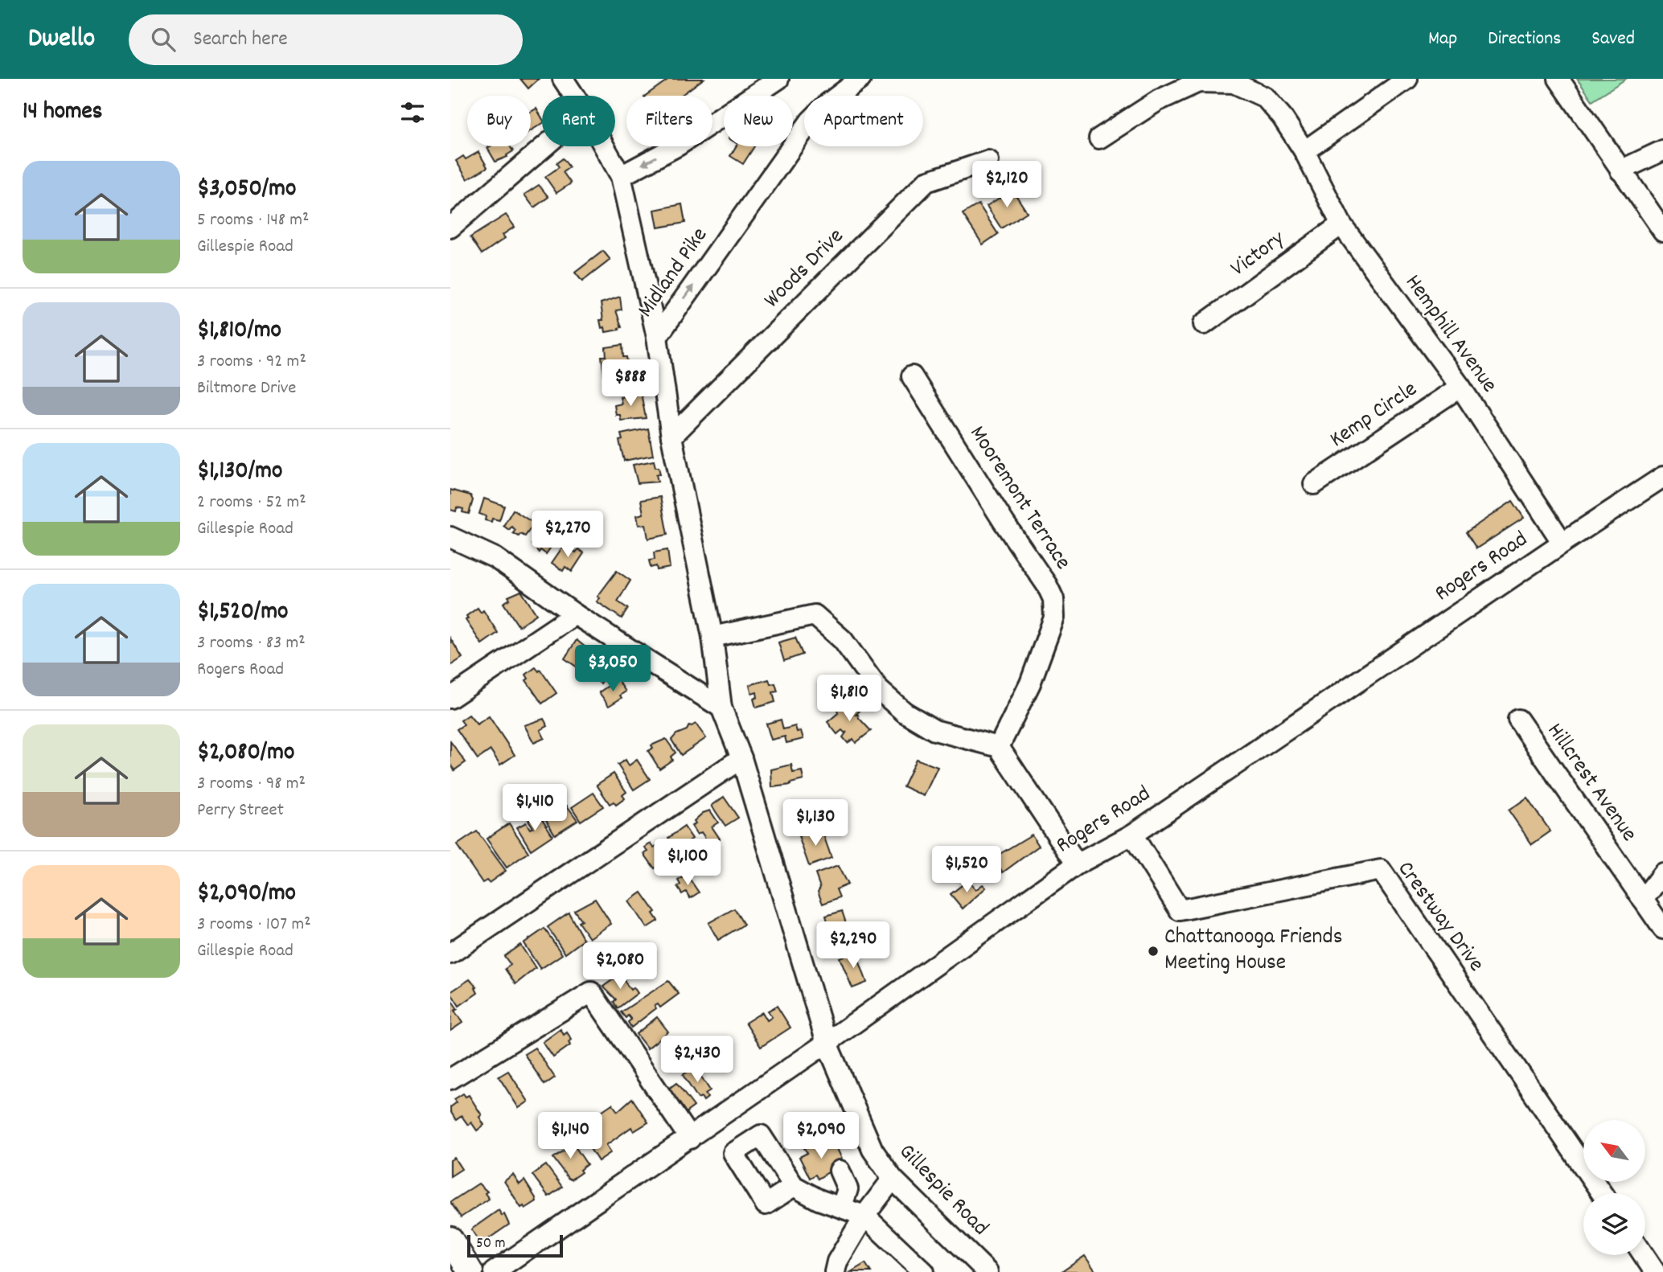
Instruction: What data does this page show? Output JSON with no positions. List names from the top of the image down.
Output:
{
  "streets": {
    "street": [
      "Victory",
      "Woods Drive",
      "Midland Pike",
      "Hemphill Avenue",
      "Kemp Circle",
      "Mooremont Terrace",
      "Rogers Road",
      "Hillcrest Avenue",
      "Crestway Drive",
      "Gillespie Road"
    ]
  },
  "crossings": [
    ["Victory", "Hemphill Avenue"],
    ["Woods Drive", "Midland Pike"],
    ["Midland Pike", "Gillespie Road"],
    ["Hemphill Avenue", "Kemp Circle"],
    ["Hemphill Avenue", "Rogers Road"],
    ["Rogers Road", "Crestway Drive"],
    ["Rogers Road", "Gillespie Road"]
  ],
  "places": ["Chattanooga Friends Meeting House"],
  "scale_bar": "50 m",
  "north": "top left",
  "page": {
    "header": "Dwello",
    "search": "Search here",
    "nav": ["Map", "Directions", "Saved"],
    "heading": "14 homes",
    "chip": [
      "Buy",
      "Rent",
      "Filters",
      "New",
      "Apartment"
    ],
    "list": [
      {
        "name": "$3,050/mo",
        "note": "5 rooms · 148 m² · Gillespie Road"
      },
      {
        "name": "$1,810/mo",
        "note": "3 rooms · 92 m² · Biltmore Drive"
      },
      {
        "name": "$1,130/mo",
        "note": "2 rooms · 52 m² · Gillespie Road"
      },
      {
        "name": "$1,520/mo",
        "note": "3 rooms · 83 m² · Rogers Road"
      },
      {
        "name": "$2,080/mo",
        "note": "3 rooms · 98 m² · Perry Street"
      },
      {
        "name": "$2,090/mo",
        "note": "3 rooms · 107 m² · Gillespie Road"
      }
    ],
    "price": [
      "$2,120",
      "$888",
      "$2,270",
      "$3,050",
      "$1,810",
      "$1,410",
      "$1,130",
      "$1,100",
      "$1,520",
      "$2,290",
      "$2,080",
      "$2,430",
      "$1,140",
      "$2,090"
    ],
    "scale": "50 m"
  }
}
